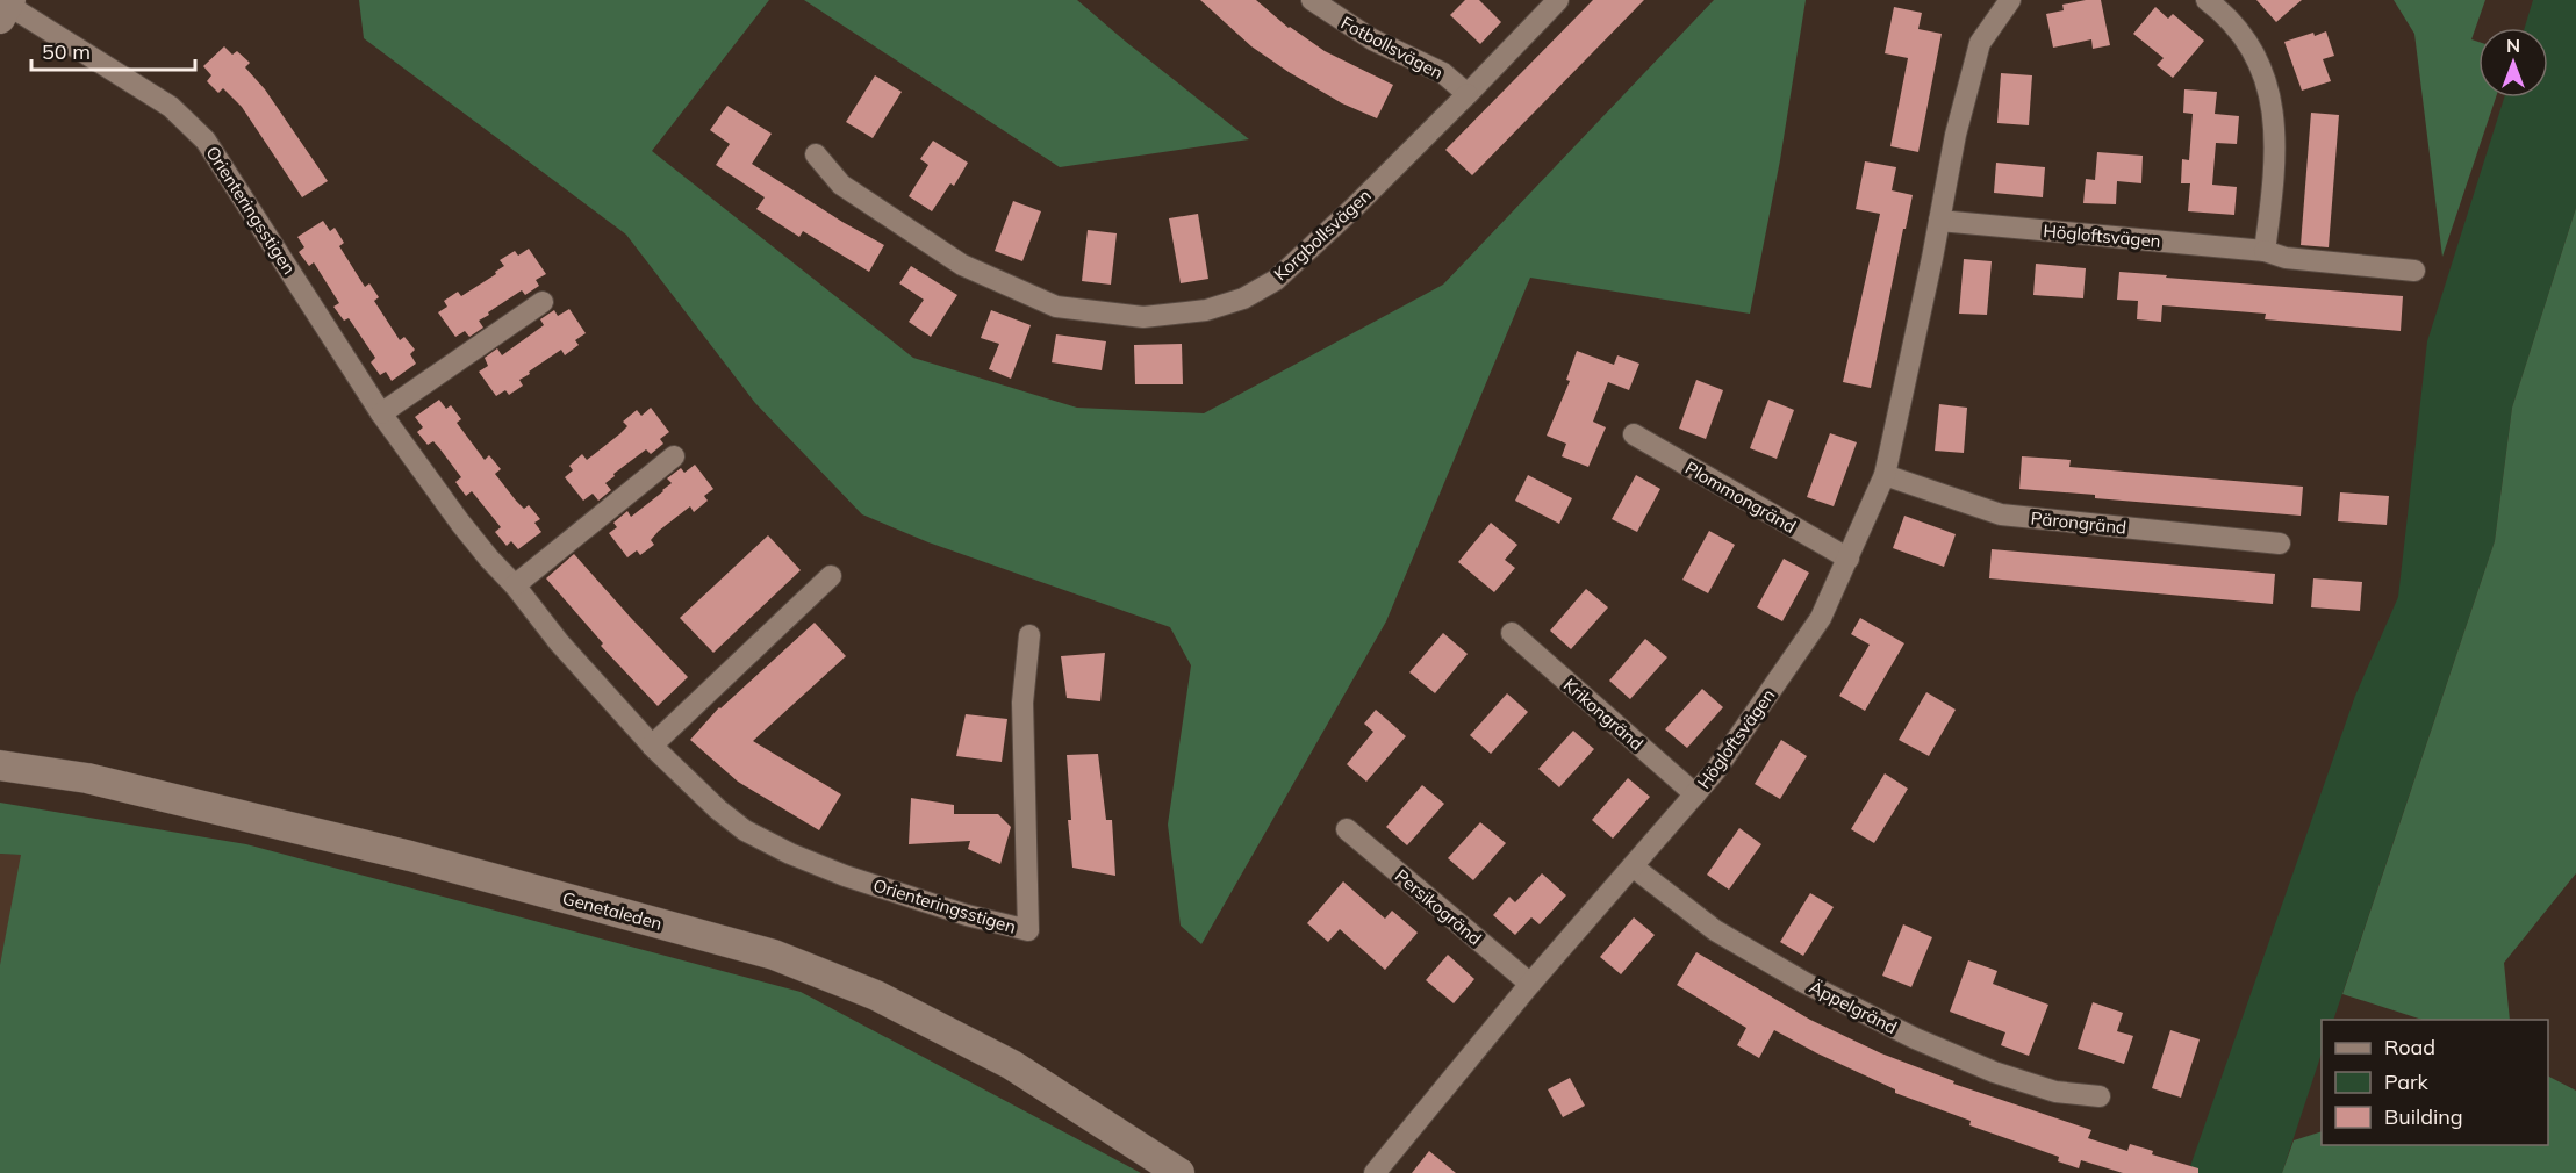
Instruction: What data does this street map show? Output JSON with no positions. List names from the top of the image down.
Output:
{
  "streets": {
    "main road": ["Genetaleden"],
    "street": [
      "Fotbollsvägen",
      "Orienteringsstigen",
      "Korgbollsvägen",
      "Högloftsvägen",
      "Plommongränd",
      "Pärongränd",
      "Krikongränd",
      "Persikogränd",
      "Äppelgränd"
    ]
  },
  "crossings": [
    ["Fotbollsvägen", "Korgbollsvägen"],
    ["Högloftsvägen", "Plommongränd"],
    ["Högloftsvägen", "Pärongränd"],
    ["Högloftsvägen", "Krikongränd"],
    ["Högloftsvägen", "Persikogränd"],
    ["Högloftsvägen", "Äppelgränd"]
  ],
  "legend": ["Road", "Park", "Building"],
  "scale_bar": "50 m",
  "north": "top"
}
